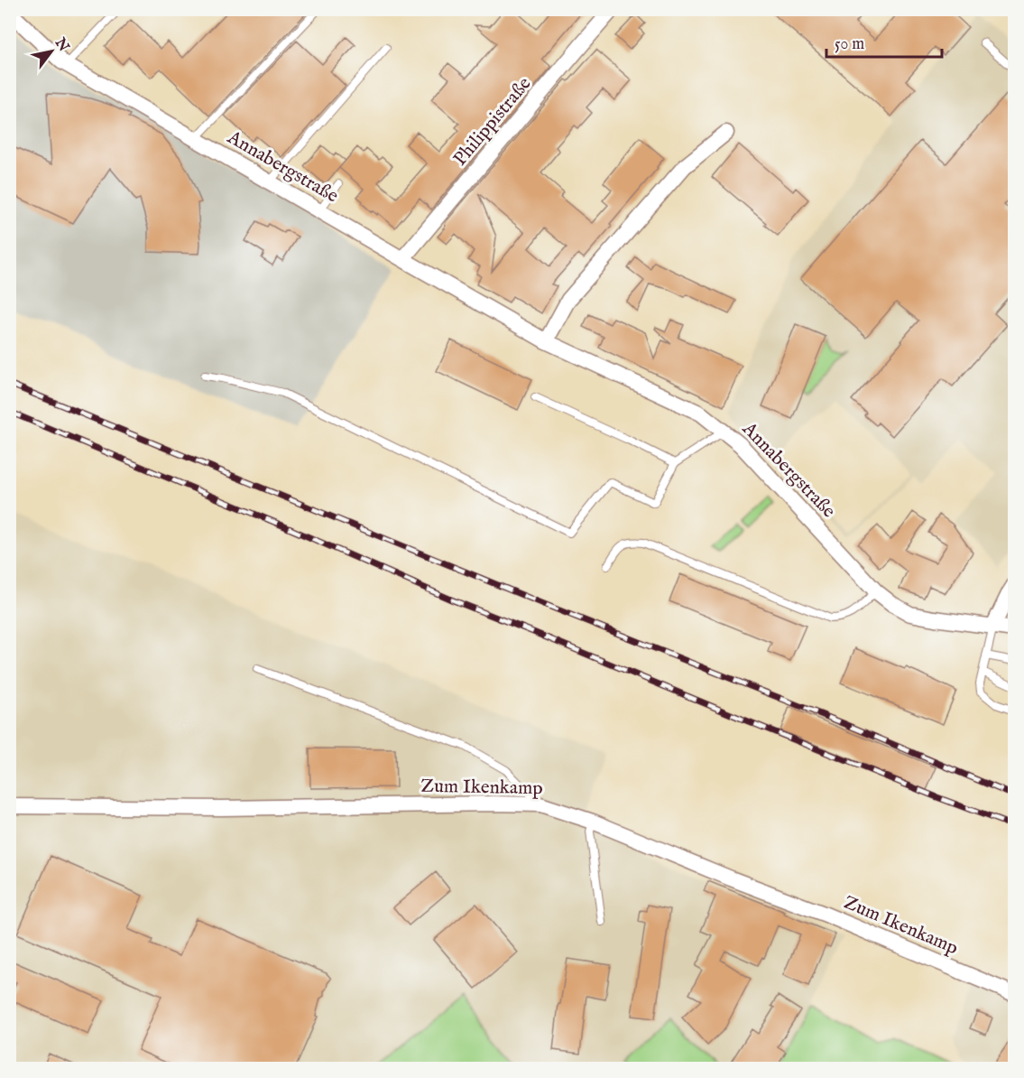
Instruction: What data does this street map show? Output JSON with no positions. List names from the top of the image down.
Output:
{
  "streets": {
    "street": ["Philippistraße", "Annabergstraße", "Zum Ikenkamp"]
  },
  "crossings": [
    ["Philippistraße", "Annabergstraße"]
  ],
  "scale_bar": "50 m",
  "north": "top right"
}
